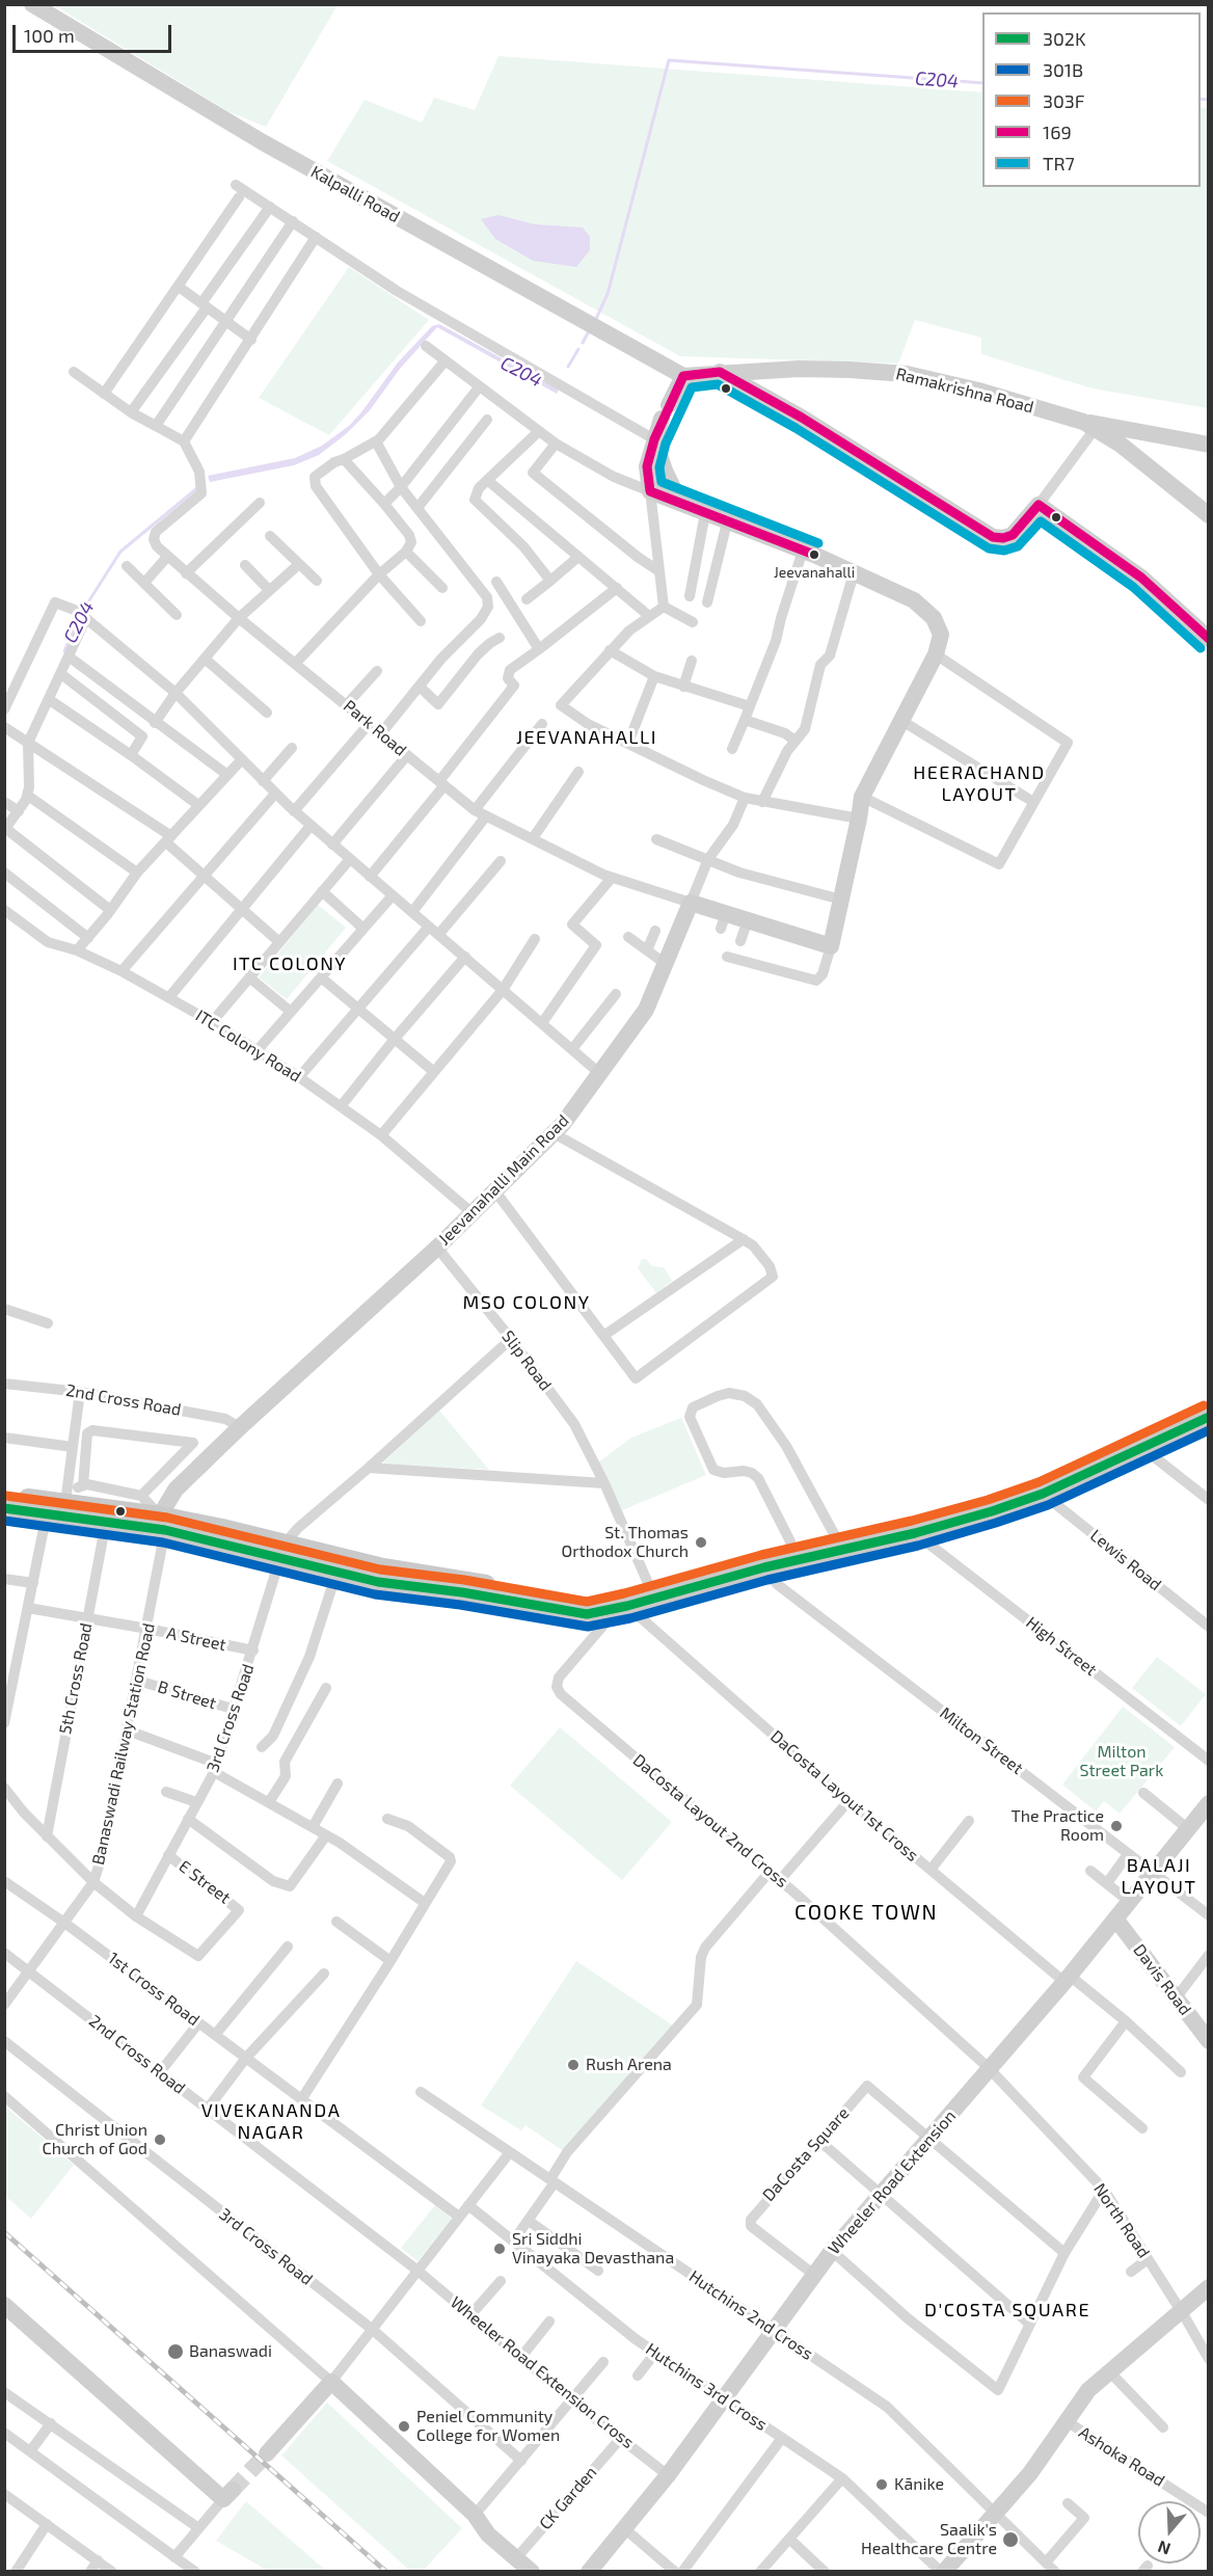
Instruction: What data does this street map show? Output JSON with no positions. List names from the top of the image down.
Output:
{
  "streets": {
    "street": [
      "Kalpalli Road",
      "Ramakrishna Road",
      "Park Road",
      "ITC Colony Road",
      "Jeevanahalli Main Road",
      "Slip Road",
      "2nd Cross Road",
      "Lewis Road",
      "A Street",
      "High Street",
      "5th Cross Road",
      "B Street",
      "3rd Cross Road",
      "Milton Street",
      "Banaswadi Railway Station Road",
      "DaCosta Layout 1st Cross",
      "DaCosta Layout 2nd Cross",
      "E Street",
      "Davis Road",
      "1st Cross Road",
      "DaCosta Square",
      "Wheeler Road Extension",
      "North Road",
      "Hutchins 2nd Cross",
      "Wheeler Road Extension Cross",
      "Hutchins 3rd Cross",
      "Ashoka Road",
      "CK Garden"
    ]
  },
  "crossings": [
    ["Kalpalli Road", "Ramakrishna Road"],
    ["Park Road", "Jeevanahalli Main Road"],
    ["ITC Colony Road", "Jeevanahalli Main Road"],
    ["Jeevanahalli Main Road", "Slip Road"],
    ["Jeevanahalli Main Road", "2nd Cross Road"],
    ["Jeevanahalli Main Road", "Banaswadi Railway Station Road"],
    ["2nd Cross Road", "Banaswadi Railway Station Road"],
    ["2nd Cross Road", "Wheeler Road Extension Cross"],
    ["A Street", "5th Cross Road"],
    ["A Street", "3rd Cross Road"],
    ["A Street", "Banaswadi Railway Station Road"],
    ["B Street", "3rd Cross Road"],
    ["B Street", "Banaswadi Railway Station Road"],
    ["3rd Cross Road", "E Street"],
    ["Milton Street", "Wheeler Road Extension"],
    ["Banaswadi Railway Station Road", "1st Cross Road"],
    ["DaCosta Layout 1st Cross", "DaCosta Layout 2nd Cross"],
    ["DaCosta Layout 1st Cross", "Wheeler Road Extension"],
    ["DaCosta Layout 2nd Cross", "Wheeler Road Extension"],
    ["DaCosta Layout 2nd Cross", "North Road"],
    ["Davis Road", "Wheeler Road Extension"],
    ["DaCosta Square", "Wheeler Road Extension"],
    ["Wheeler Road Extension", "North Road"],
    ["Wheeler Road Extension", "Hutchins 2nd Cross"],
    ["Wheeler Road Extension", "Wheeler Road Extension Cross"],
    ["Wheeler Road Extension", "Hutchins 3rd Cross"],
    ["Wheeler Road Extension Cross", "CK Garden"]
  ],
  "districts": [
    "JEEVANAHALLI",
    "HEERACHAND LAYOUT",
    "ITC COLONY",
    "MSO COLONY",
    "BALAJI LAYOUT",
    "COOKE TOWN",
    "VIVEKANANDA NAGAR",
    "D'COSTA SQUARE"
  ],
  "water": ["C204"],
  "parks": ["Milton Street Park"],
  "places": [
    "Jeevanahalli",
    "St. Thomas Orthodox Church",
    "The Practice Room",
    "Rush Arena",
    "Christ Union Church of God",
    "Sri Siddhi Vinayaka Devasthana",
    "Banaswadi",
    "Peniel Community College for Women",
    "Kānike",
    "Saalik's Healthcare Centre"
  ],
  "lines": [
    "transit line 169",
    "transit line TR7",
    "transit line 303F",
    "transit line 302K",
    "transit line 301B"
  ],
  "legend": [
    "302K",
    "301B",
    "303F",
    "169",
    "TR7"
  ],
  "scale_bar": "100 m",
  "north": "bottom"
}
